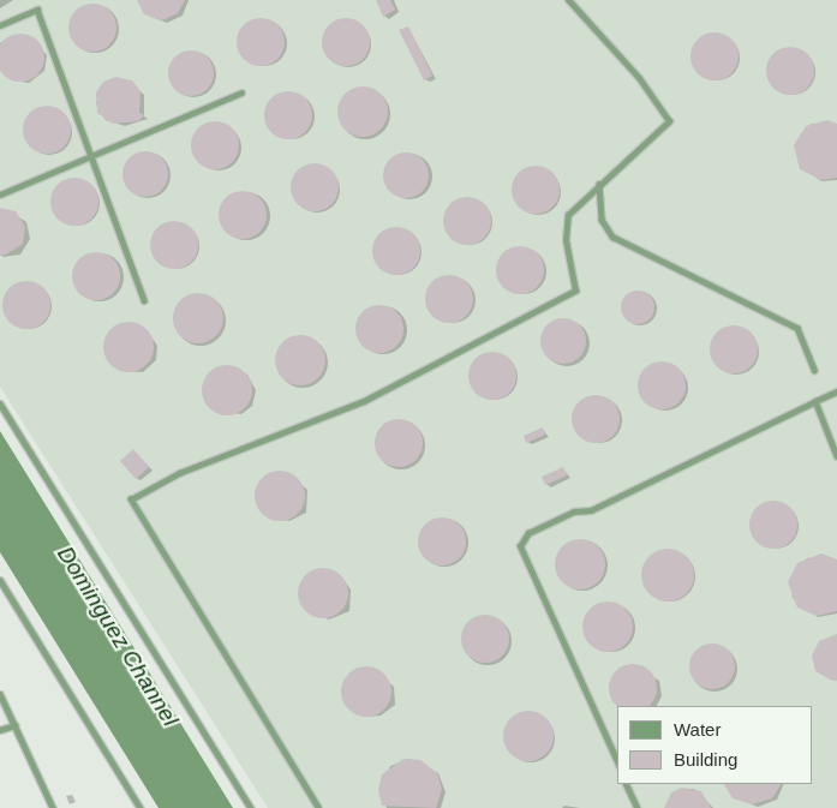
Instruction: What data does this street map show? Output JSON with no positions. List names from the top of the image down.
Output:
{
  "water": ["Dominguez Channel"],
  "legend": ["Water", "Building"]
}
